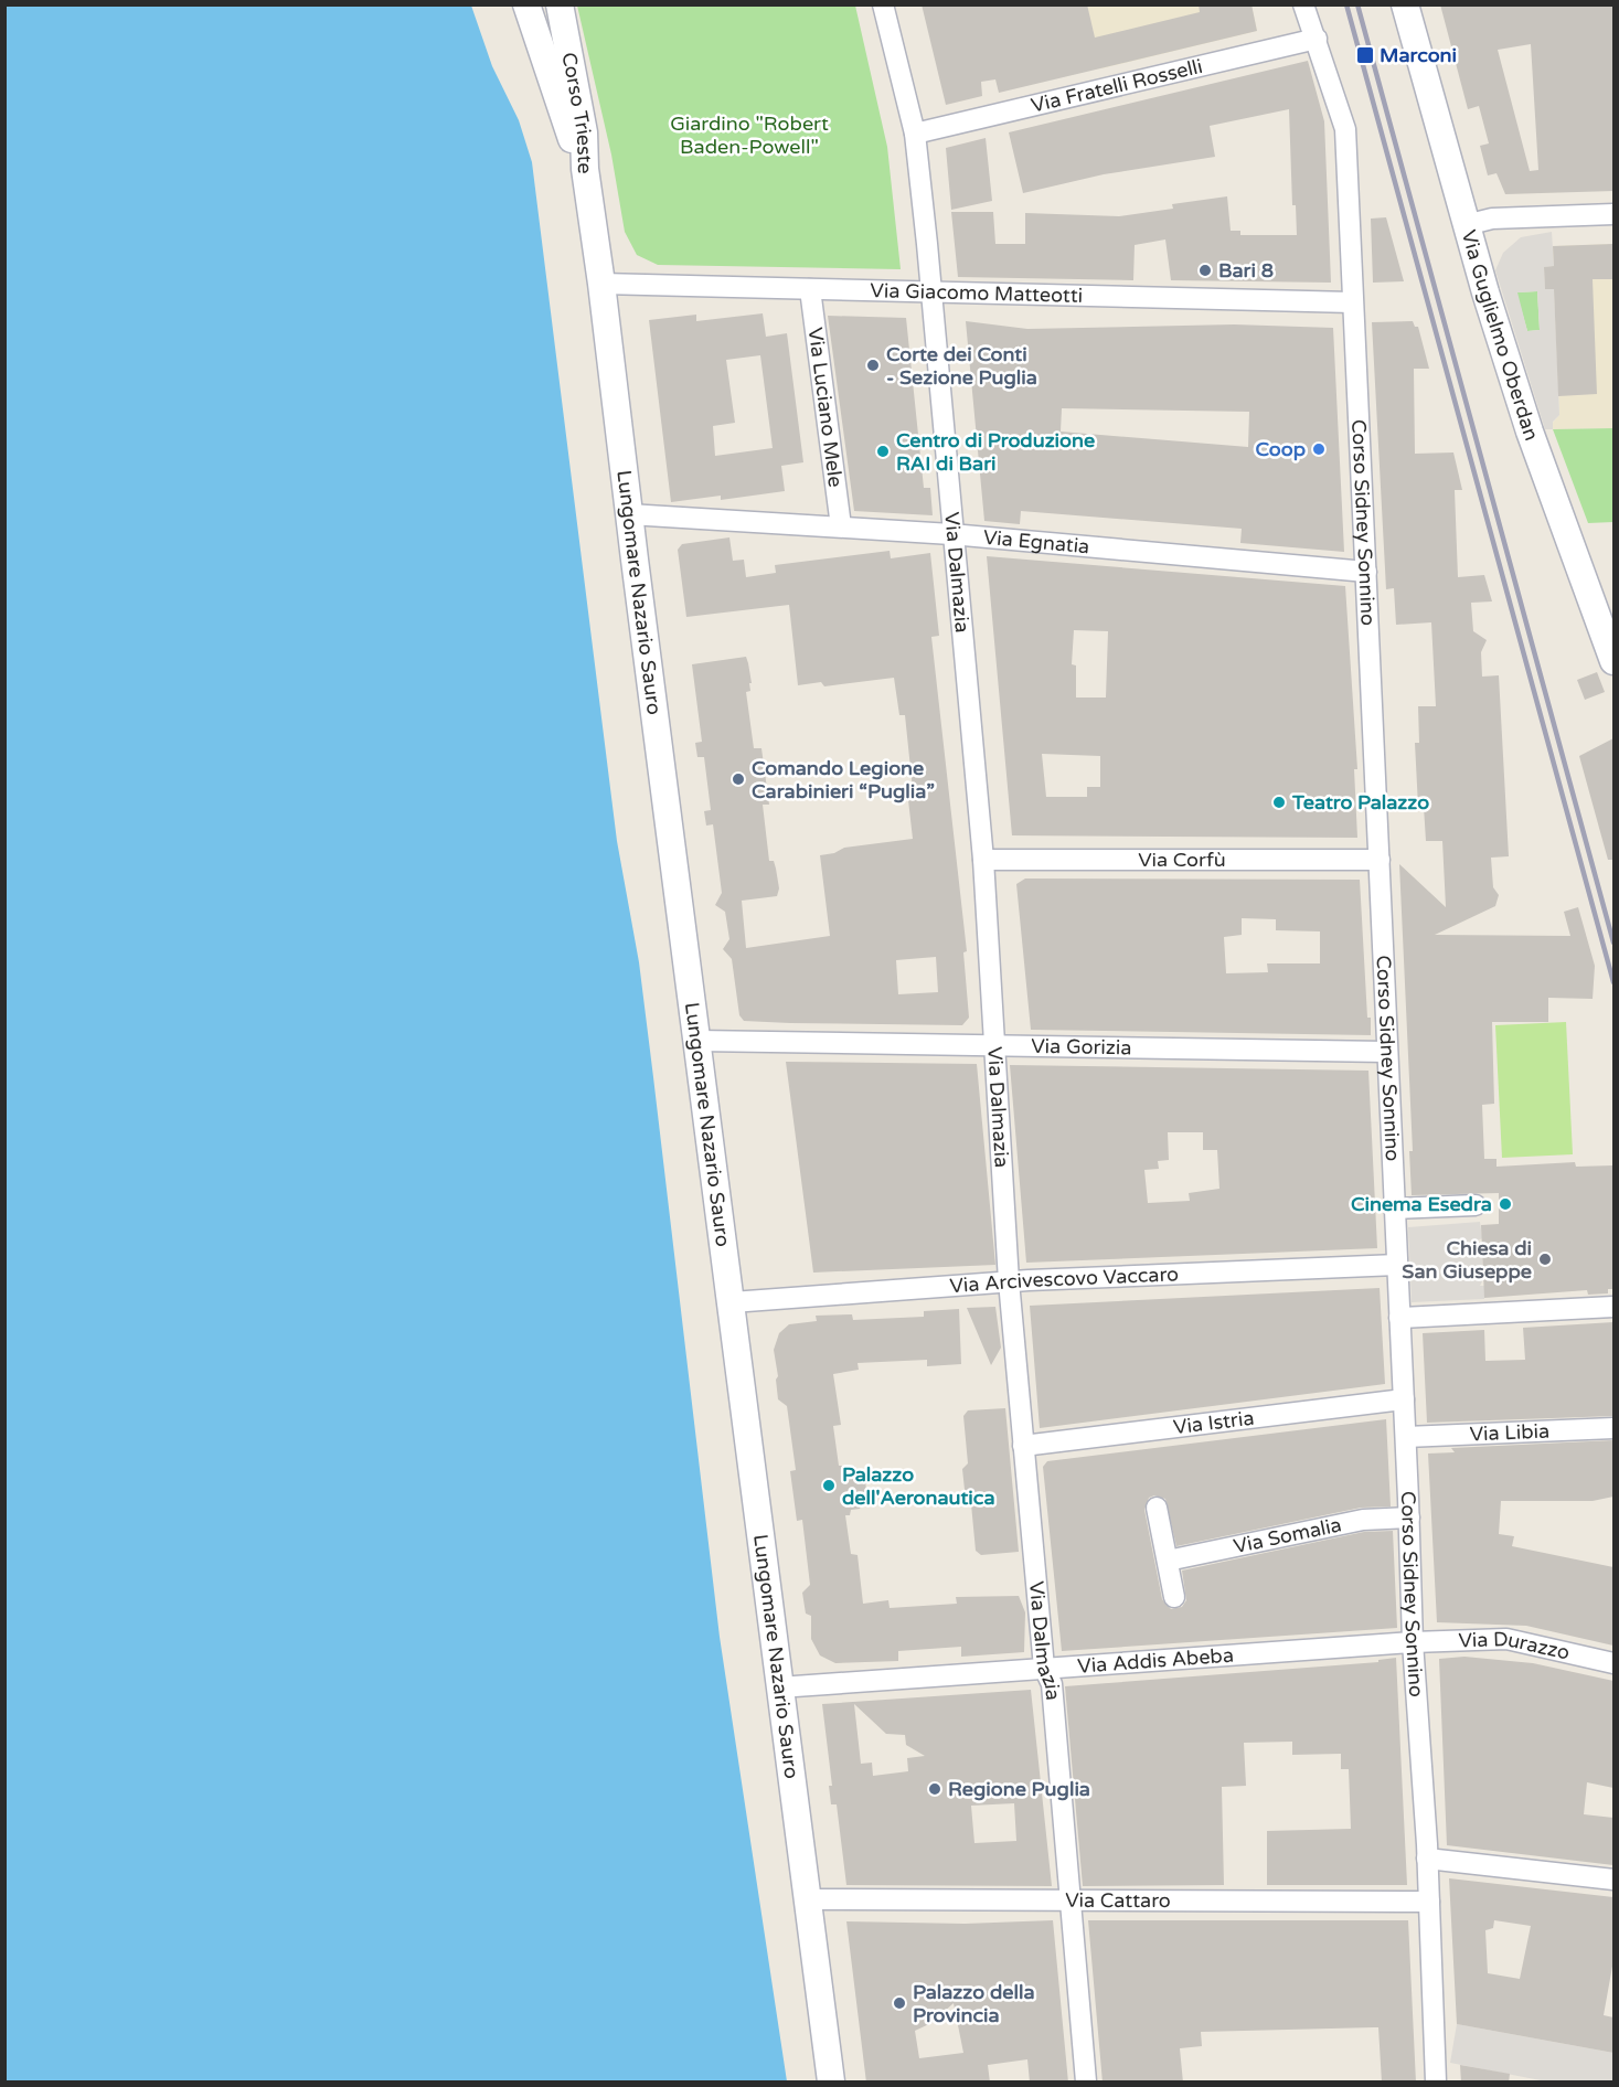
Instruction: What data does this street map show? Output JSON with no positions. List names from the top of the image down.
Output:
{
  "streets": {
    "main road": ["Corso Trieste", "Via Guglielmo Oberdan", "Lungomare Nazario Sauro"],
    "street": [
      "Via Fratelli Rosselli",
      "Via Giacomo Matteotti",
      "Via Luciano Mele",
      "Corso Sidney Sonnino",
      "Via Egnatia",
      "Via Dalmazia",
      "Via Corfù",
      "Via Gorizia",
      "Via Arcivescovo Vaccaro",
      "Via Istria",
      "Via Libia",
      "Via Somalia",
      "Via Durazzo",
      "Via Addis Abeba",
      "Via Cattaro"
    ]
  },
  "crossings": [
    ["Via Fratelli Rosselli", "Corso Sidney Sonnino"],
    ["Via Fratelli Rosselli", "Via Dalmazia"],
    ["Corso Trieste", "Lungomare Nazario Sauro"],
    ["Via Giacomo Matteotti", "Via Luciano Mele"],
    ["Via Giacomo Matteotti", "Corso Sidney Sonnino"],
    ["Via Giacomo Matteotti", "Via Dalmazia"],
    ["Via Giacomo Matteotti", "Lungomare Nazario Sauro"],
    ["Via Luciano Mele", "Via Egnatia"],
    ["Corso Sidney Sonnino", "Via Egnatia"],
    ["Corso Sidney Sonnino", "Via Corfù"],
    ["Corso Sidney Sonnino", "Via Gorizia"],
    ["Corso Sidney Sonnino", "Via Arcivescovo Vaccaro"],
    ["Corso Sidney Sonnino", "Via Istria"],
    ["Corso Sidney Sonnino", "Via Libia"],
    ["Corso Sidney Sonnino", "Via Somalia"],
    ["Corso Sidney Sonnino", "Via Durazzo"],
    ["Corso Sidney Sonnino", "Via Addis Abeba"],
    ["Corso Sidney Sonnino", "Via Cattaro"],
    ["Via Egnatia", "Via Dalmazia"],
    ["Via Egnatia", "Lungomare Nazario Sauro"],
    ["Via Dalmazia", "Via Corfù"],
    ["Via Dalmazia", "Via Gorizia"],
    ["Via Dalmazia", "Via Arcivescovo Vaccaro"],
    ["Via Dalmazia", "Via Istria"],
    ["Via Dalmazia", "Via Addis Abeba"],
    ["Via Dalmazia", "Via Cattaro"],
    ["Lungomare Nazario Sauro", "Via Gorizia"],
    ["Lungomare Nazario Sauro", "Via Arcivescovo Vaccaro"],
    ["Lungomare Nazario Sauro", "Via Addis Abeba"],
    ["Lungomare Nazario Sauro", "Via Cattaro"],
    ["Via Durazzo", "Via Addis Abeba"]
  ],
  "parks": ["Giardino \"Robert Baden-Powell\""],
  "places": {
    "transit": ["Marconi"],
    "other": [
      "Bari 8",
      "Corte dei Conti - Sezione Puglia",
      "Coop",
      "Centro di Produzione RAI di Bari",
      "Comando Legione Carabinieri “Puglia”",
      "Teatro Palazzo",
      "Cinema Esedra",
      "Chiesa di San Giuseppe",
      "Palazzo dell'Aeronautica",
      "Regione Puglia",
      "Palazzo della Provincia"
    ]
  }
}
